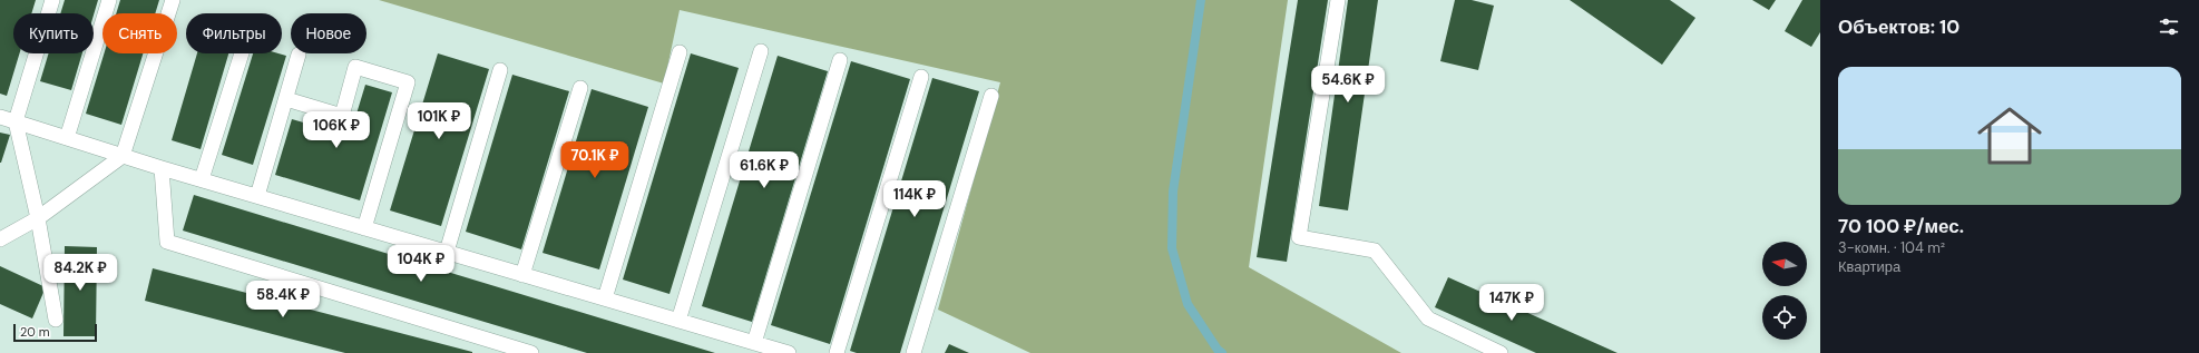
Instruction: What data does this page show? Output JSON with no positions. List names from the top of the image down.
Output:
{
  "scale_bar": "20 m",
  "north": "left",
  "page": {
    "heading": "Объектов: 10",
    "chip": [
      "Купить",
      "Снять",
      "Фильтры",
      "Новое"
    ],
    "list": [
      {
        "name": "70 100 ₽/мес.",
        "note": "3-комн. · 104 m² · Квартира"
      }
    ],
    "price": [
      "54.6K ₽",
      "101K ₽",
      "106K ₽",
      "70.1K ₽",
      "61.6K ₽",
      "114K ₽",
      "104K ₽",
      "84.2K ₽",
      "58.4K ₽",
      "147K ₽"
    ],
    "scale": "20 m"
  }
}
